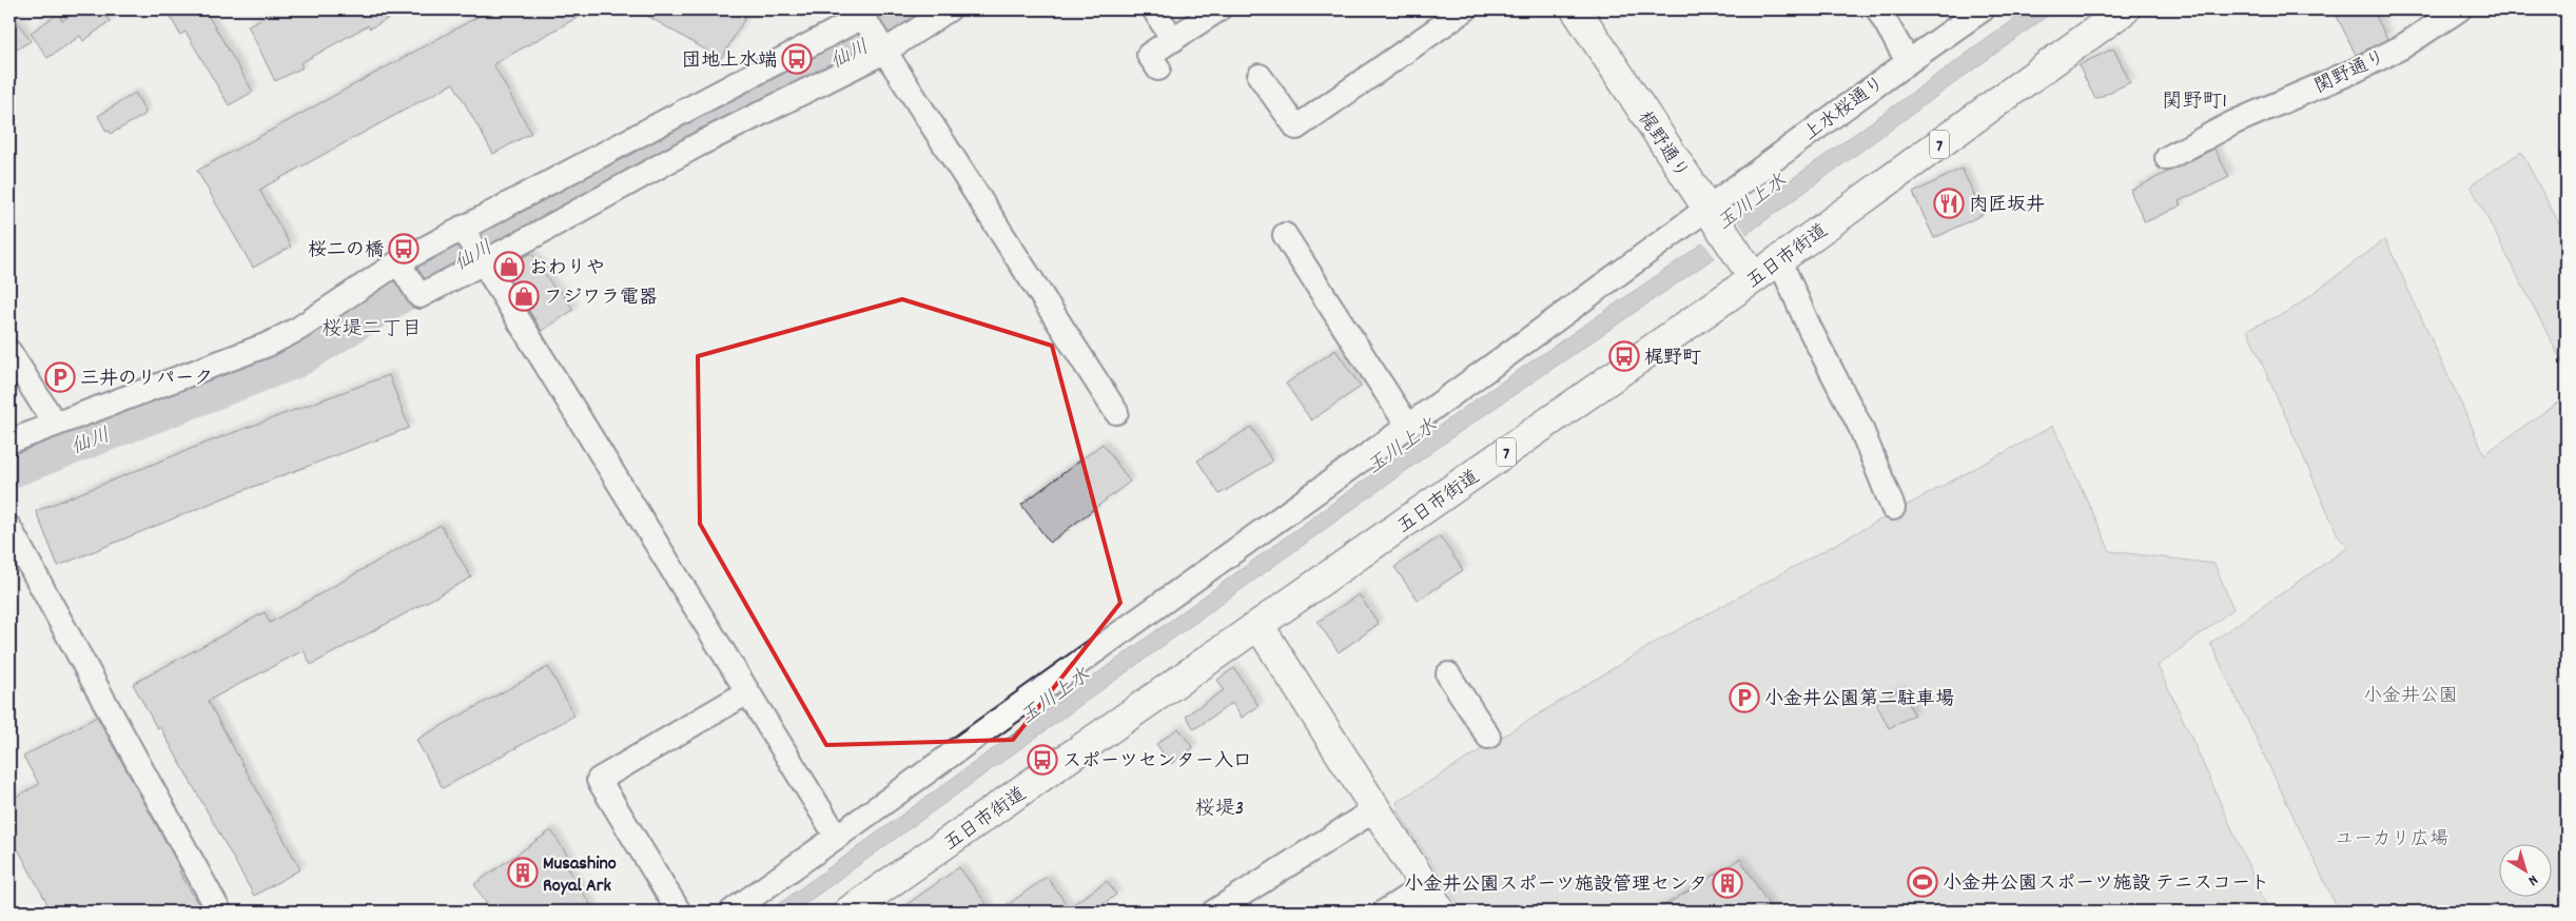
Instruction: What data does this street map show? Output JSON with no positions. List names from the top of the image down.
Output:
{
  "streets": {
    "main road": ["梶野通り", "7", "五日市街道"],
    "street": ["関野通り", "上水桜通り"]
  },
  "crossings": [
    ["上水桜通り", "梶野通り"],
    ["梶野通り", "五日市街道"]
  ],
  "districts": ["関野町1", "桜堤二丁目", "桜堤3"],
  "water": ["仙川", "玉川上水"],
  "parks": ["小金井公園", "ユーカリ広場"],
  "places": {
    "bus stop": [
      "団地上水端",
      "桜二の橋",
      "梶野町",
      "スポーツセンター入口"
    ],
    "restaurant": ["肉匠坂井"],
    "shop": ["おわりや", "フジワラ電器"],
    "parking": ["三井のリパーク", "小金井公園第二駐車場"],
    "building": ["Musashino Royal Ark", "小金井公園スポーツ施設管理センタ"],
    "sports": ["小金井公園スポーツ施設 テニスコート"]
  },
  "north": "bottom right"
}
